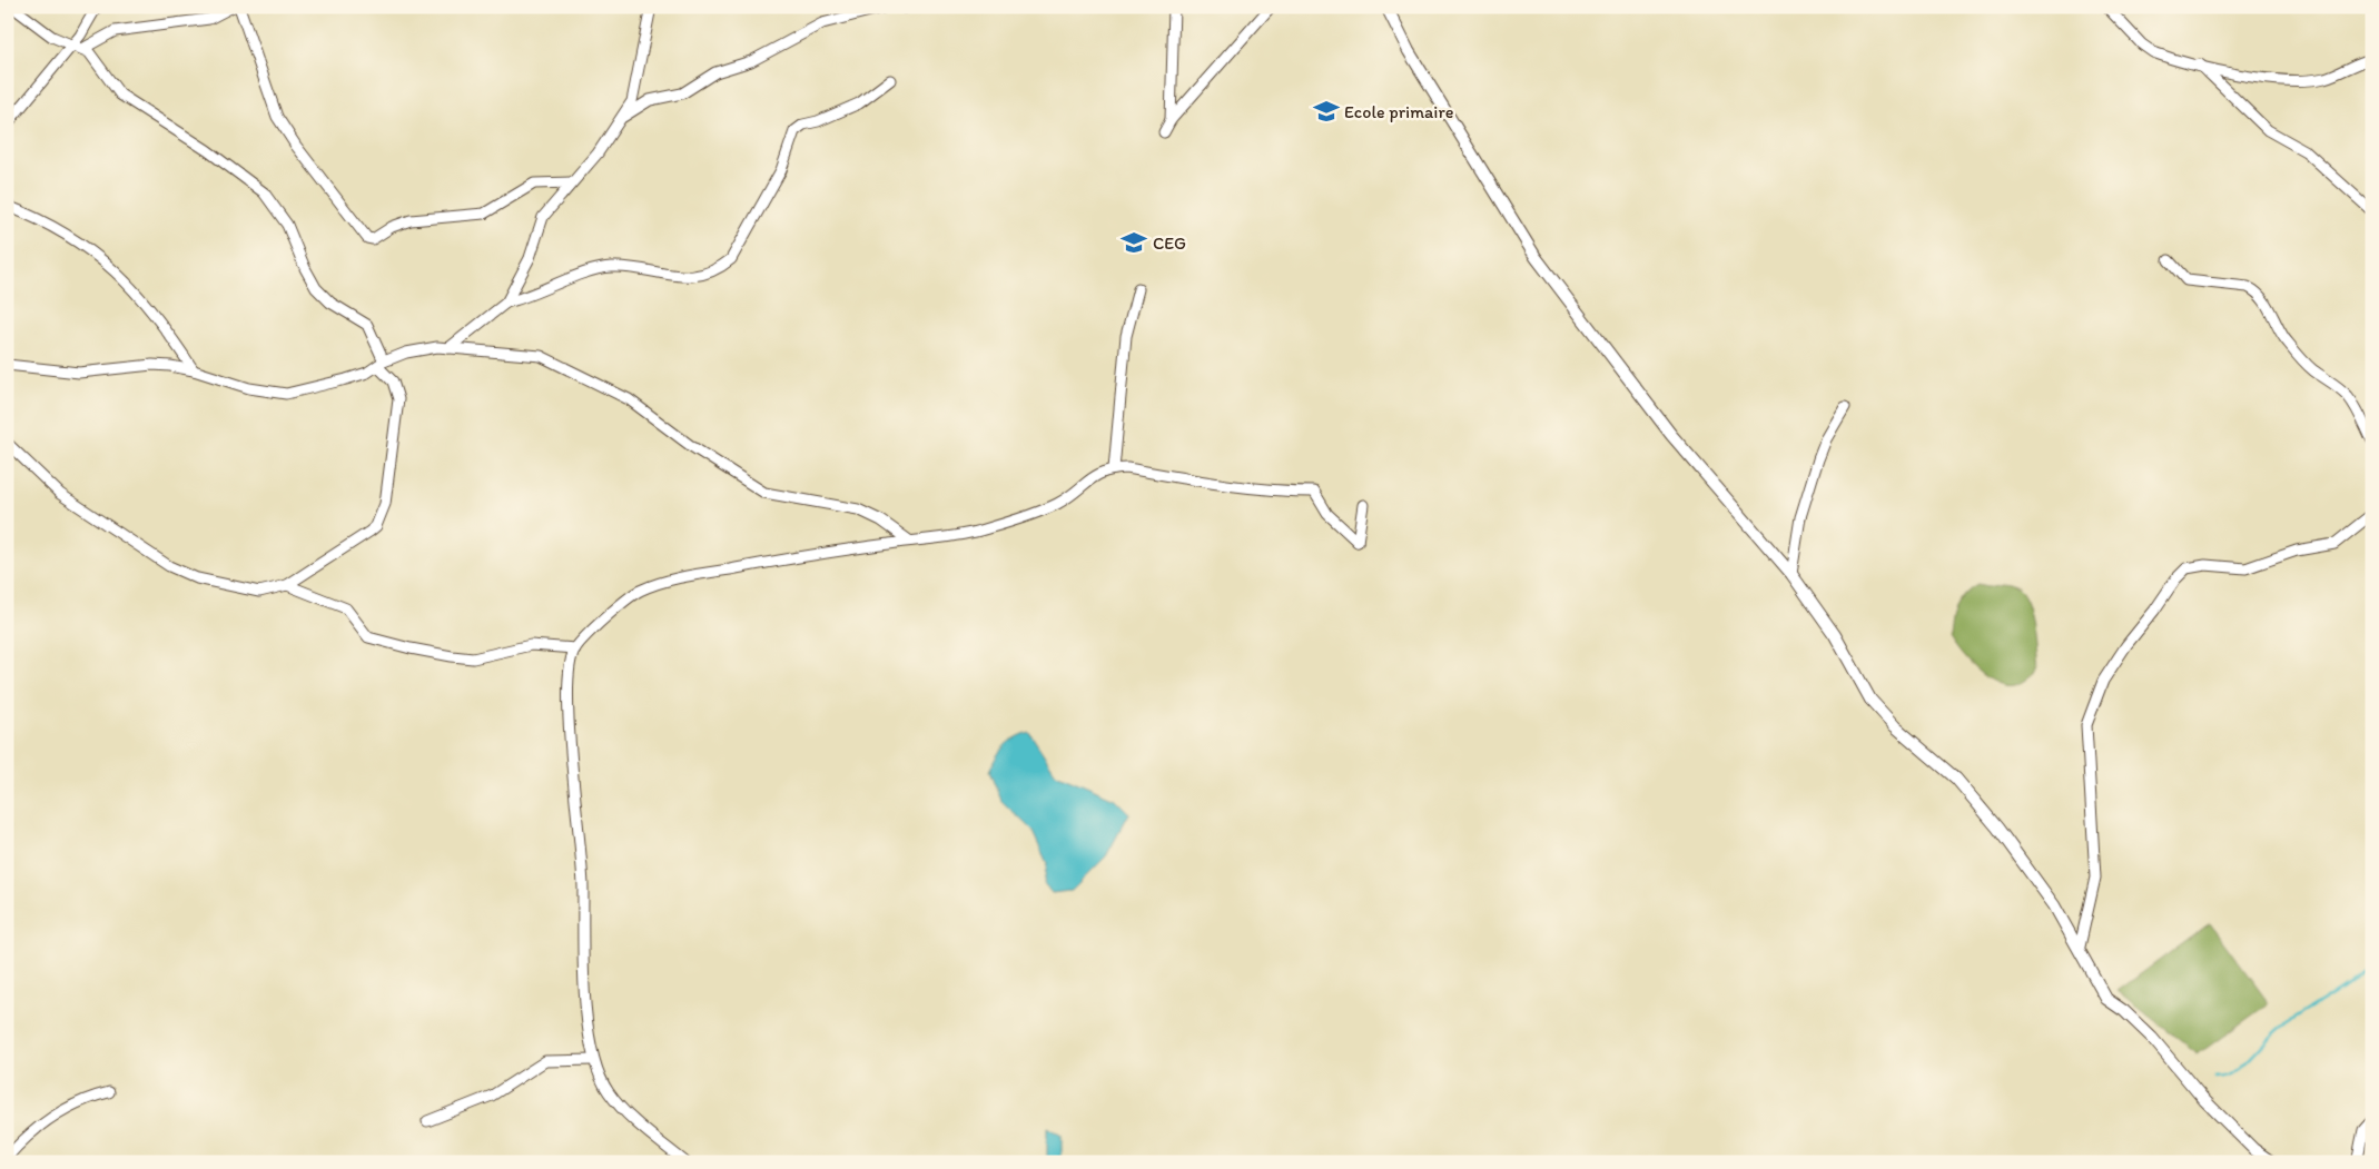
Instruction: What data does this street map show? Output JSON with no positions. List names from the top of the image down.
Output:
{
  "places": {
    "school or university": ["Ecole primaire", "CEG"]
  }
}
